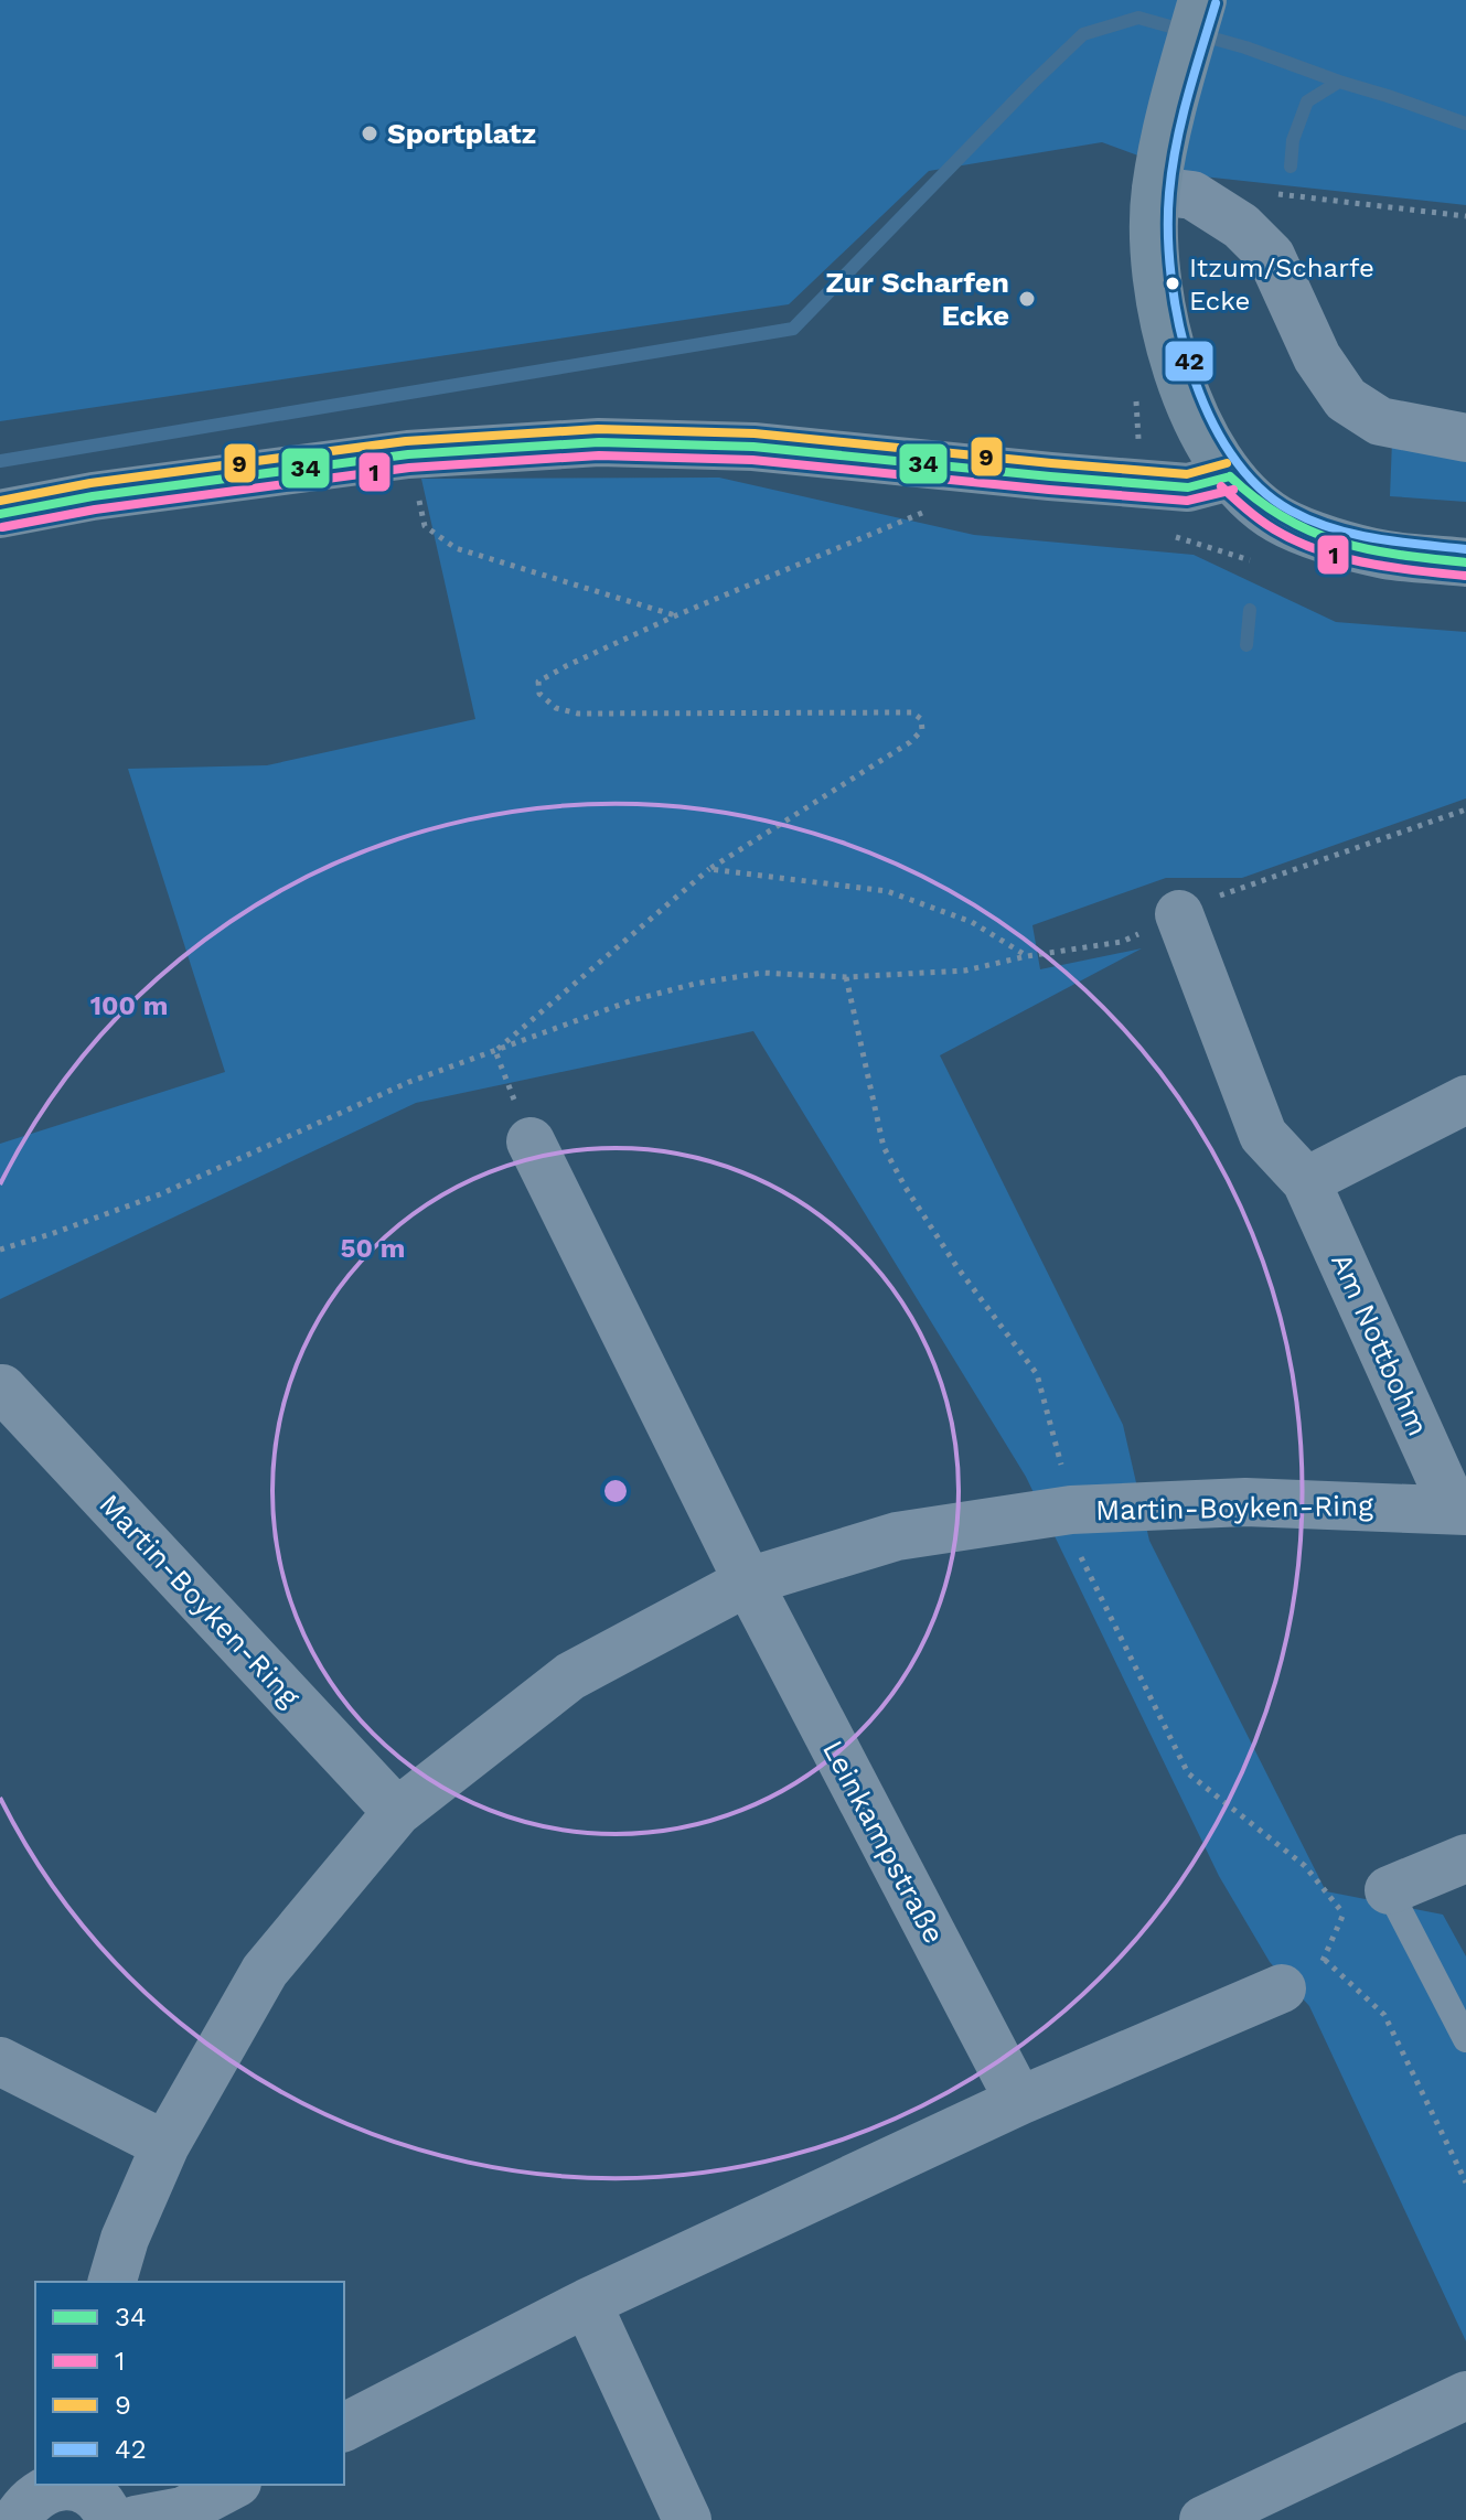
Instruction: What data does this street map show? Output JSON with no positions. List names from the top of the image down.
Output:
{
  "streets": {
    "street": ["Am Nottbohm", "Martin-Boyken-Ring", "Leinkampstraße"]
  },
  "crossings": [
    ["Am Nottbohm", "Martin-Boyken-Ring"],
    ["Martin-Boyken-Ring", "Leinkampstraße"]
  ],
  "places": ["Sportplatz", "Itzum/Scharfe Ecke", "Zur Scharfen Ecke"],
  "lines": [
    "transit line 42",
    "transit line 9",
    "transit line 34",
    "transit line 1"
  ],
  "legend": [
    "34",
    "1",
    "9",
    "42"
  ],
  "rings": ["100 m", "50 m"]
}
